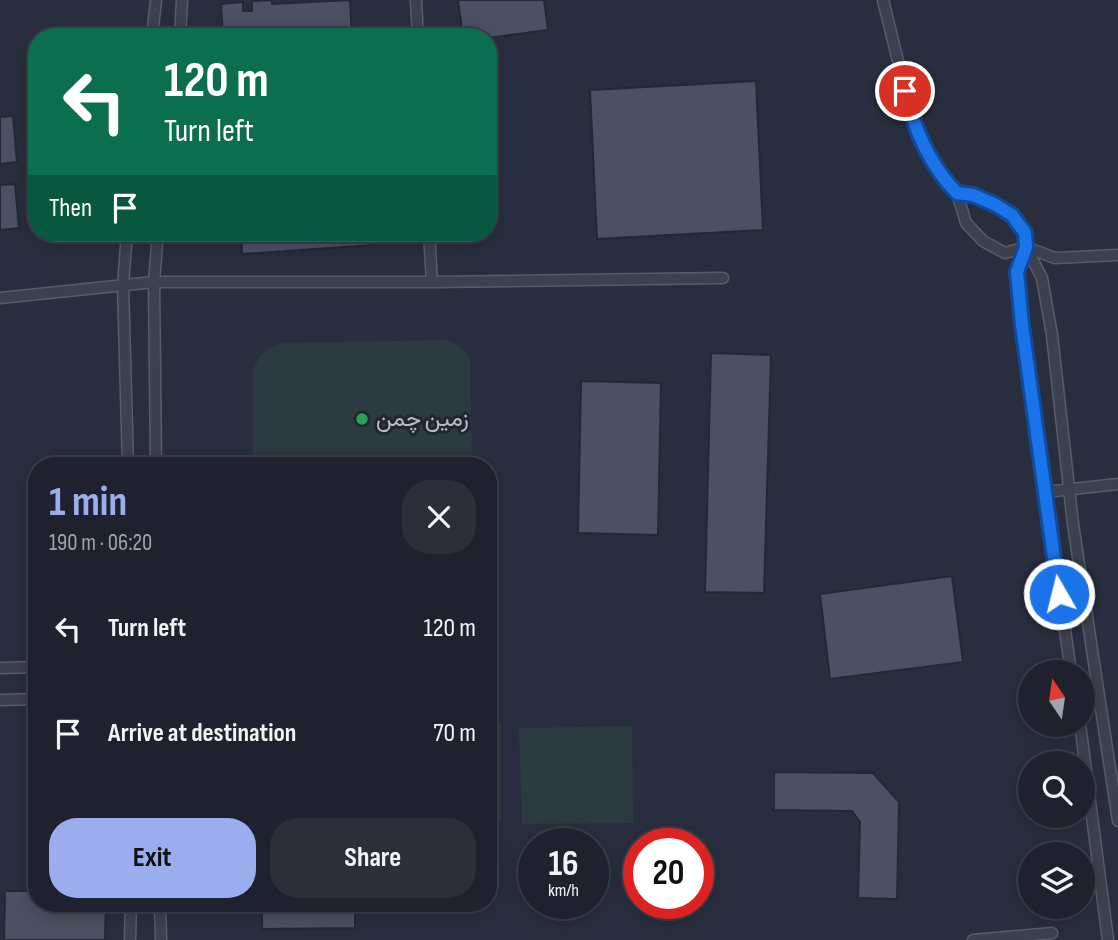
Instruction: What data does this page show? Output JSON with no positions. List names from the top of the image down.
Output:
{
  "places": ["زمین چمن"],
  "north": "top",
  "page": {
    "turn": ["120 m", "Turn left"],
    "then": "Then",
    "heading": ["1 min", "190 m · 06:20"],
    "list": [
      {
        "name": "Turn left",
        "value": "120 m"
      },
      {
        "name": "Arrive at destination",
        "value": "70 m"
      }
    ],
    "buttons": ["Exit", "Share"],
    "speed": "16 km/h",
    "limit": "20"
  }
}
